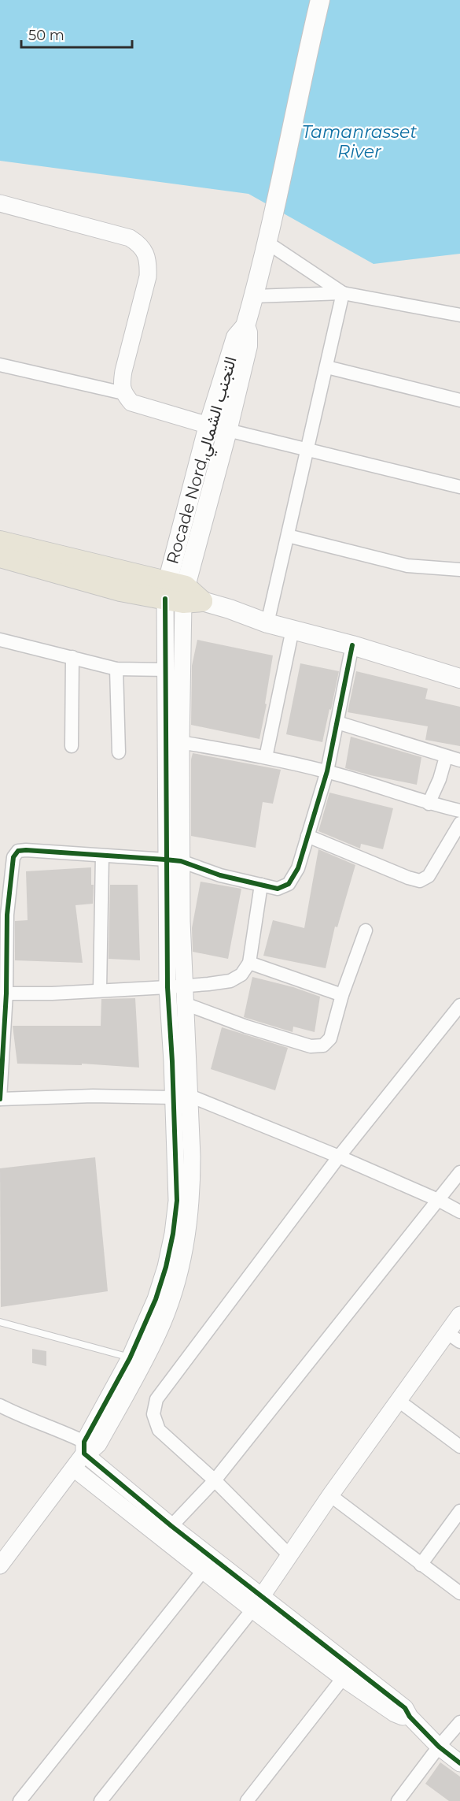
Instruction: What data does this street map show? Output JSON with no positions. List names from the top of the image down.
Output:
{
  "streets": {
    "main road": ["Rocade Nord,التجنب الشمالي"]
  },
  "water": ["Tamanrasset River"],
  "scale_bar": "50 m"
}
